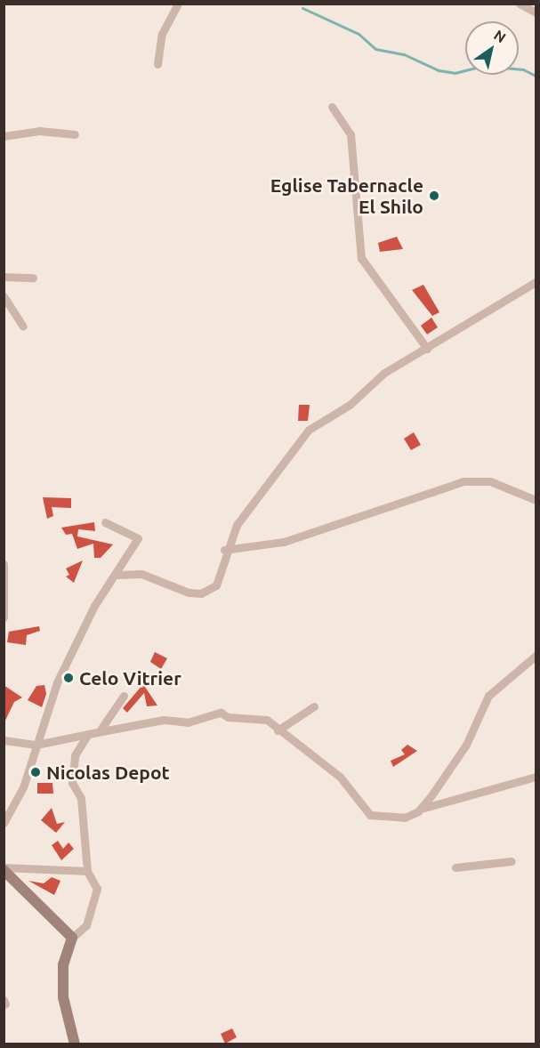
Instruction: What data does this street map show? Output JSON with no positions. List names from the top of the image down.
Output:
{
  "places": ["Eglise Tabernacle El Shilo", "Celo Vitrier", "Nicolas Depot"],
  "north": "top right"
}
